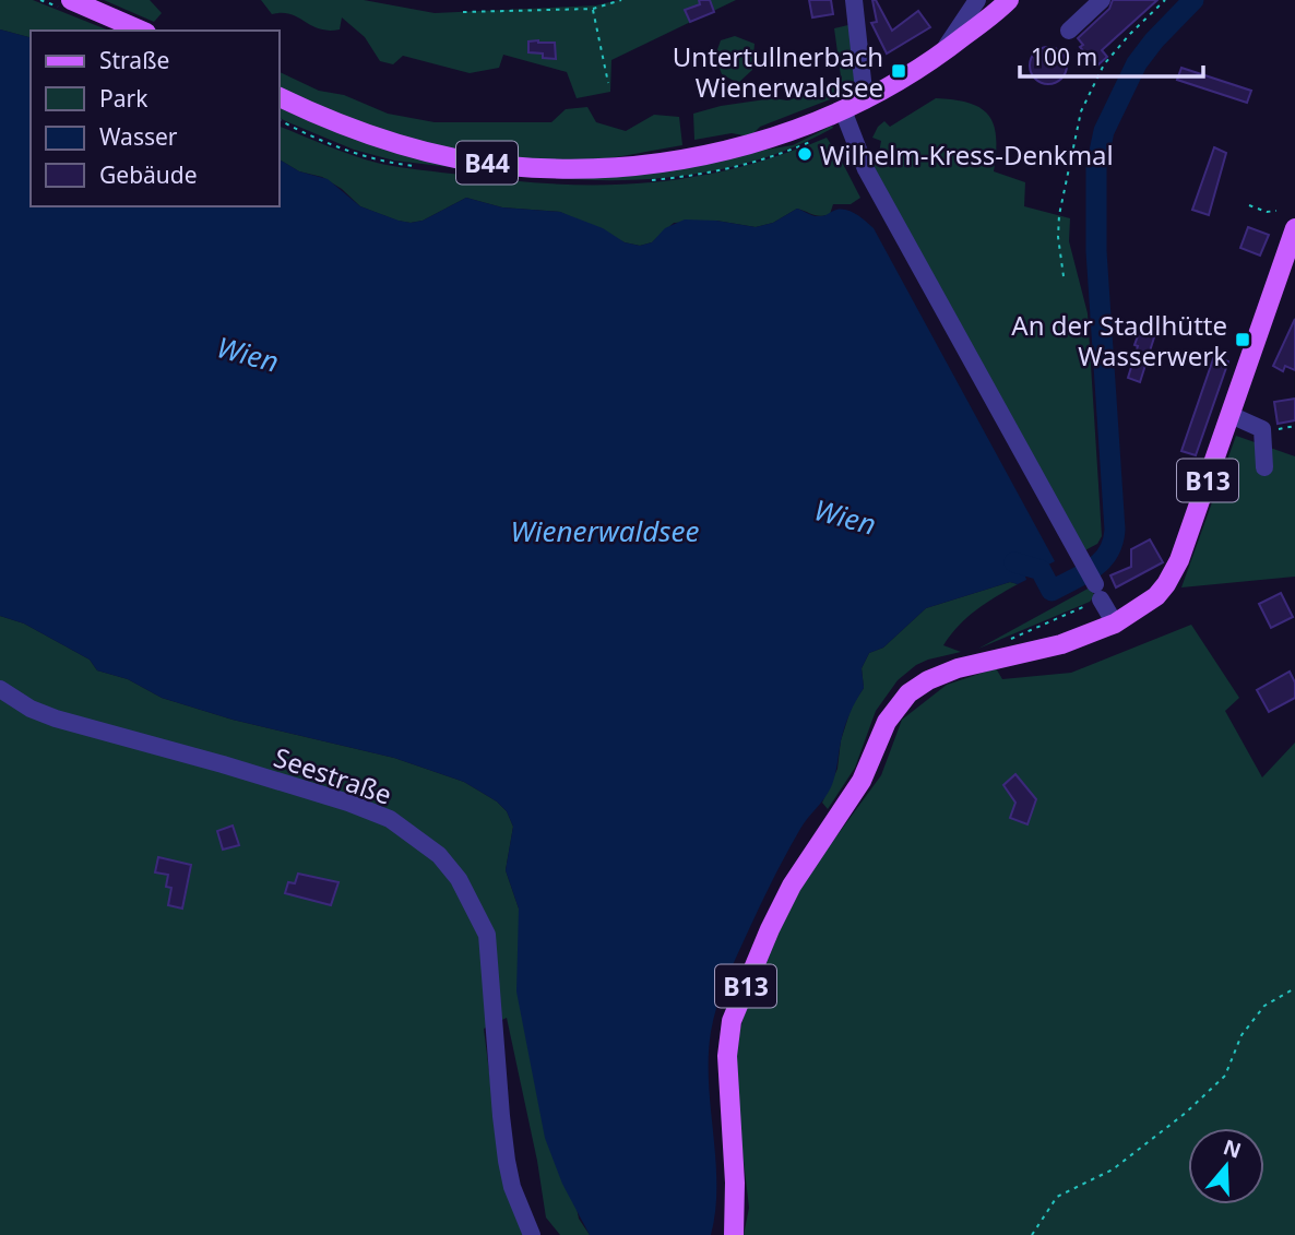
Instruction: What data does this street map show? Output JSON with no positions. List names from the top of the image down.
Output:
{
  "streets": {
    "main road": ["B44", "B13"],
    "street": ["Seestraße"]
  },
  "water": ["Wien", "Wienerwaldsee"],
  "places": {
    "transit": ["Untertullnerbach Wienerwaldsee", "An der Stadlhütte Wasserwerk"],
    "other": ["Wilhelm-Kress-Denkmal"]
  },
  "legend": [
    "Straße",
    "Park",
    "Wasser",
    "Gebäude"
  ],
  "scale_bar": "100 m",
  "north": "top"
}
